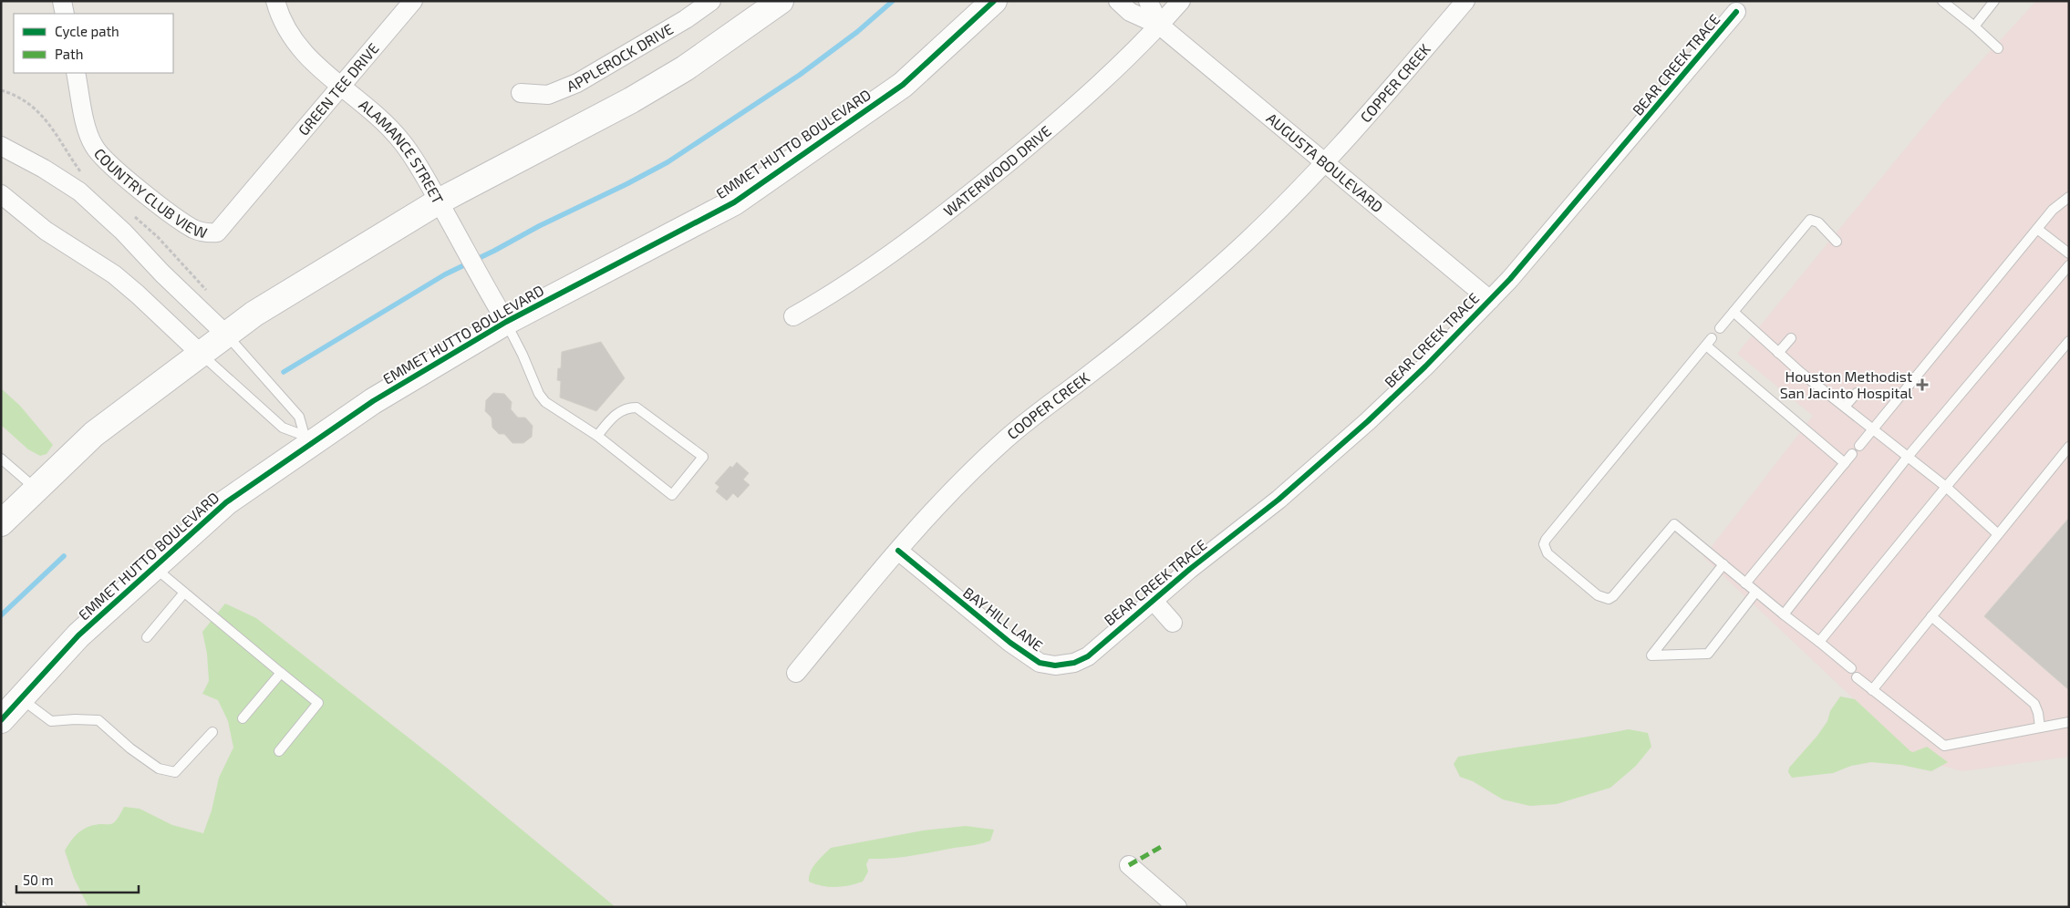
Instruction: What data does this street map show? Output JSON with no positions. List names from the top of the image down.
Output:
{
  "streets": {
    "street": [
      "APPLEROCK DRIVE",
      "BEAR CREEK TRACE",
      "COPPER CREEK",
      "GREEN TEE DRIVE",
      "EMMET HUTTO BOULEVARD",
      "ALAMANCE STREET",
      "AUGUSTA BOULEVARD",
      "WATERWOOD DRIVE",
      "COUNTRY CLUB VIEW",
      "COOPER CREEK",
      "BAY HILL LANE"
    ]
  },
  "crossings": [
    ["BEAR CREEK TRACE", "AUGUSTA BOULEVARD"],
    ["BEAR CREEK TRACE", "BAY HILL LANE"],
    ["COPPER CREEK", "AUGUSTA BOULEVARD"],
    ["COPPER CREEK", "COOPER CREEK"],
    ["GREEN TEE DRIVE", "ALAMANCE STREET"],
    ["GREEN TEE DRIVE", "COUNTRY CLUB VIEW"],
    ["EMMET HUTTO BOULEVARD", "ALAMANCE STREET"],
    ["AUGUSTA BOULEVARD", "WATERWOOD DRIVE"],
    ["AUGUSTA BOULEVARD", "COOPER CREEK"],
    ["COOPER CREEK", "BAY HILL LANE"]
  ],
  "places": {
    "health": ["Houston Methodist San Jacinto Hospital"]
  },
  "legend": ["Cycle path", "Path"],
  "scale_bar": "50 m"
}
